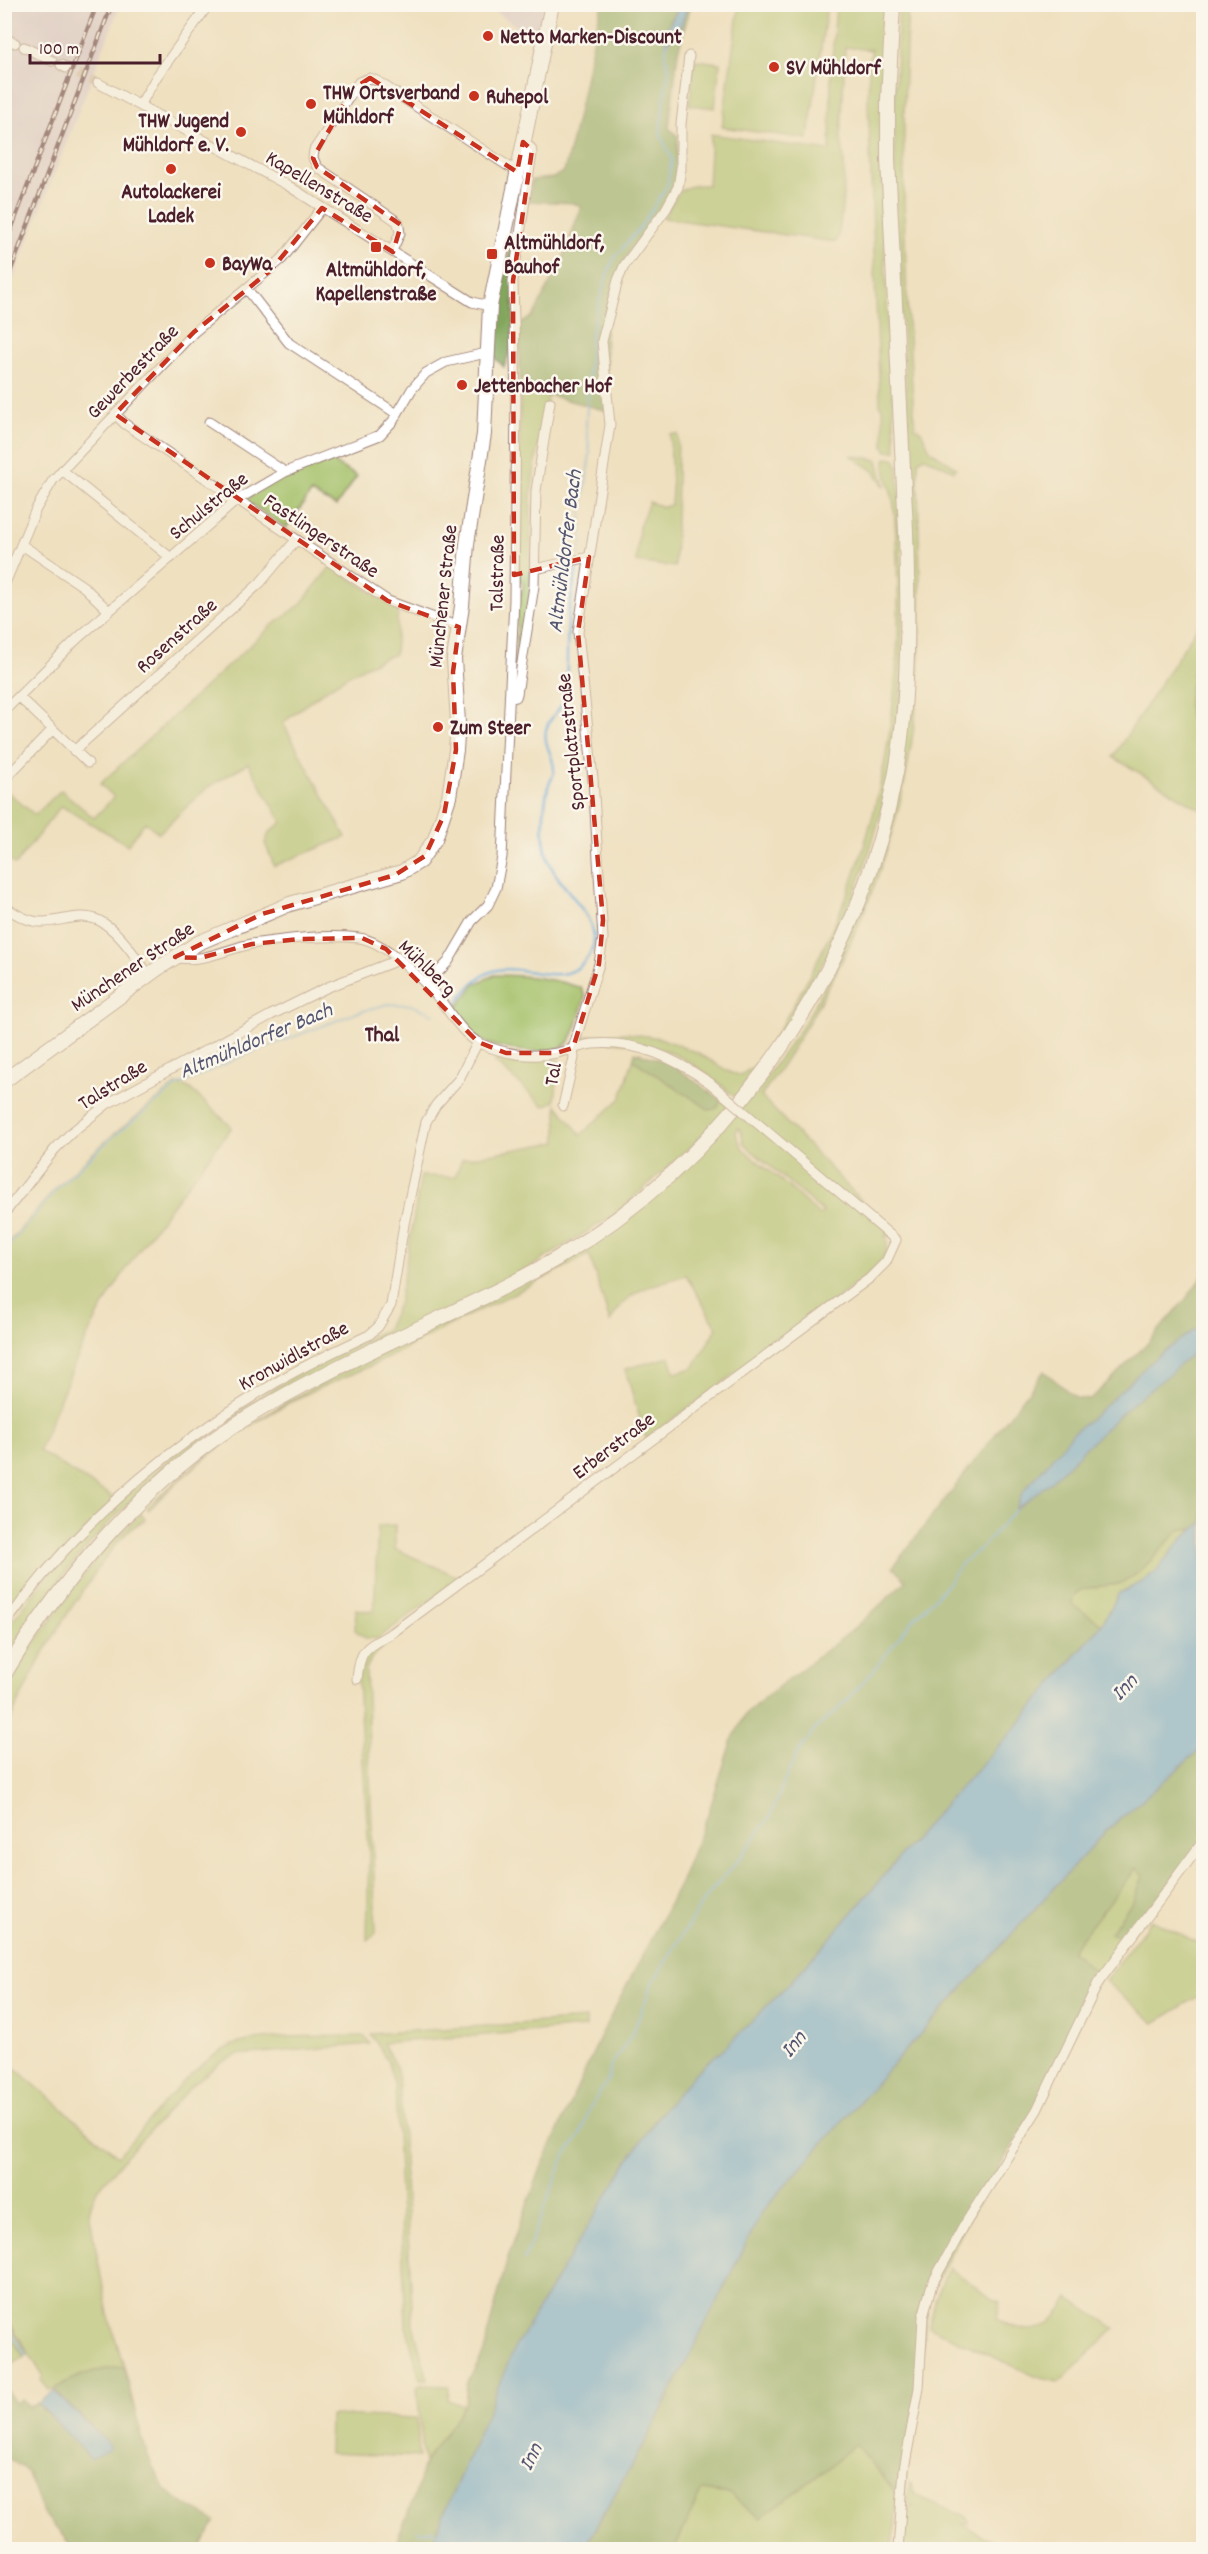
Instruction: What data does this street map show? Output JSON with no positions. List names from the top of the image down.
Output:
{
  "streets": {
    "main road": ["Münchener Straße"],
    "street": [
      "Kapellenstraße",
      "Gewerbestraße",
      "Schulstraße",
      "Fastlingerstraße",
      "Talstraße",
      "Rosenstraße",
      "Sportplatzstraße",
      "Mühlberg",
      "Tal",
      "Kronwidlstraße",
      "Erberstraße"
    ]
  },
  "crossings": [
    ["Kapellenstraße", "Gewerbestraße"],
    ["Kapellenstraße", "Münchener Straße"],
    ["Gewerbestraße", "Fastlingerstraße"],
    ["Schulstraße", "Fastlingerstraße"],
    ["Schulstraße", "Münchener Straße"],
    ["Fastlingerstraße", "Münchener Straße"],
    ["Fastlingerstraße", "Rosenstraße"],
    ["Talstraße", "Münchener Straße"],
    ["Talstraße", "Mühlberg"],
    ["Münchener Straße", "Mühlberg"],
    ["Sportplatzstraße", "Mühlberg"],
    ["Sportplatzstraße", "Tal"],
    ["Mühlberg", "Tal"],
    ["Mühlberg", "Kronwidlstraße"],
    ["Mühlberg", "Erberstraße"]
  ],
  "districts": ["Thal"],
  "water": ["Altmühldorfer Bach", "Inn"],
  "places": {
    "other": [
      "Netto Marken-Discount",
      "SV Mühldorf",
      "Ruhepol",
      "THW Ortsverband Mühldorf",
      "THW Jugend Mühldorf e. V.",
      "Autolackerei Ladek",
      "BayWa",
      "Jettenbacher Hof",
      "Zum Steer"
    ],
    "transit": ["Altmühldorf, Kapellenstraße", "Altmühldorf, Bauhof"]
  },
  "scale_bar": "100 m"
}
